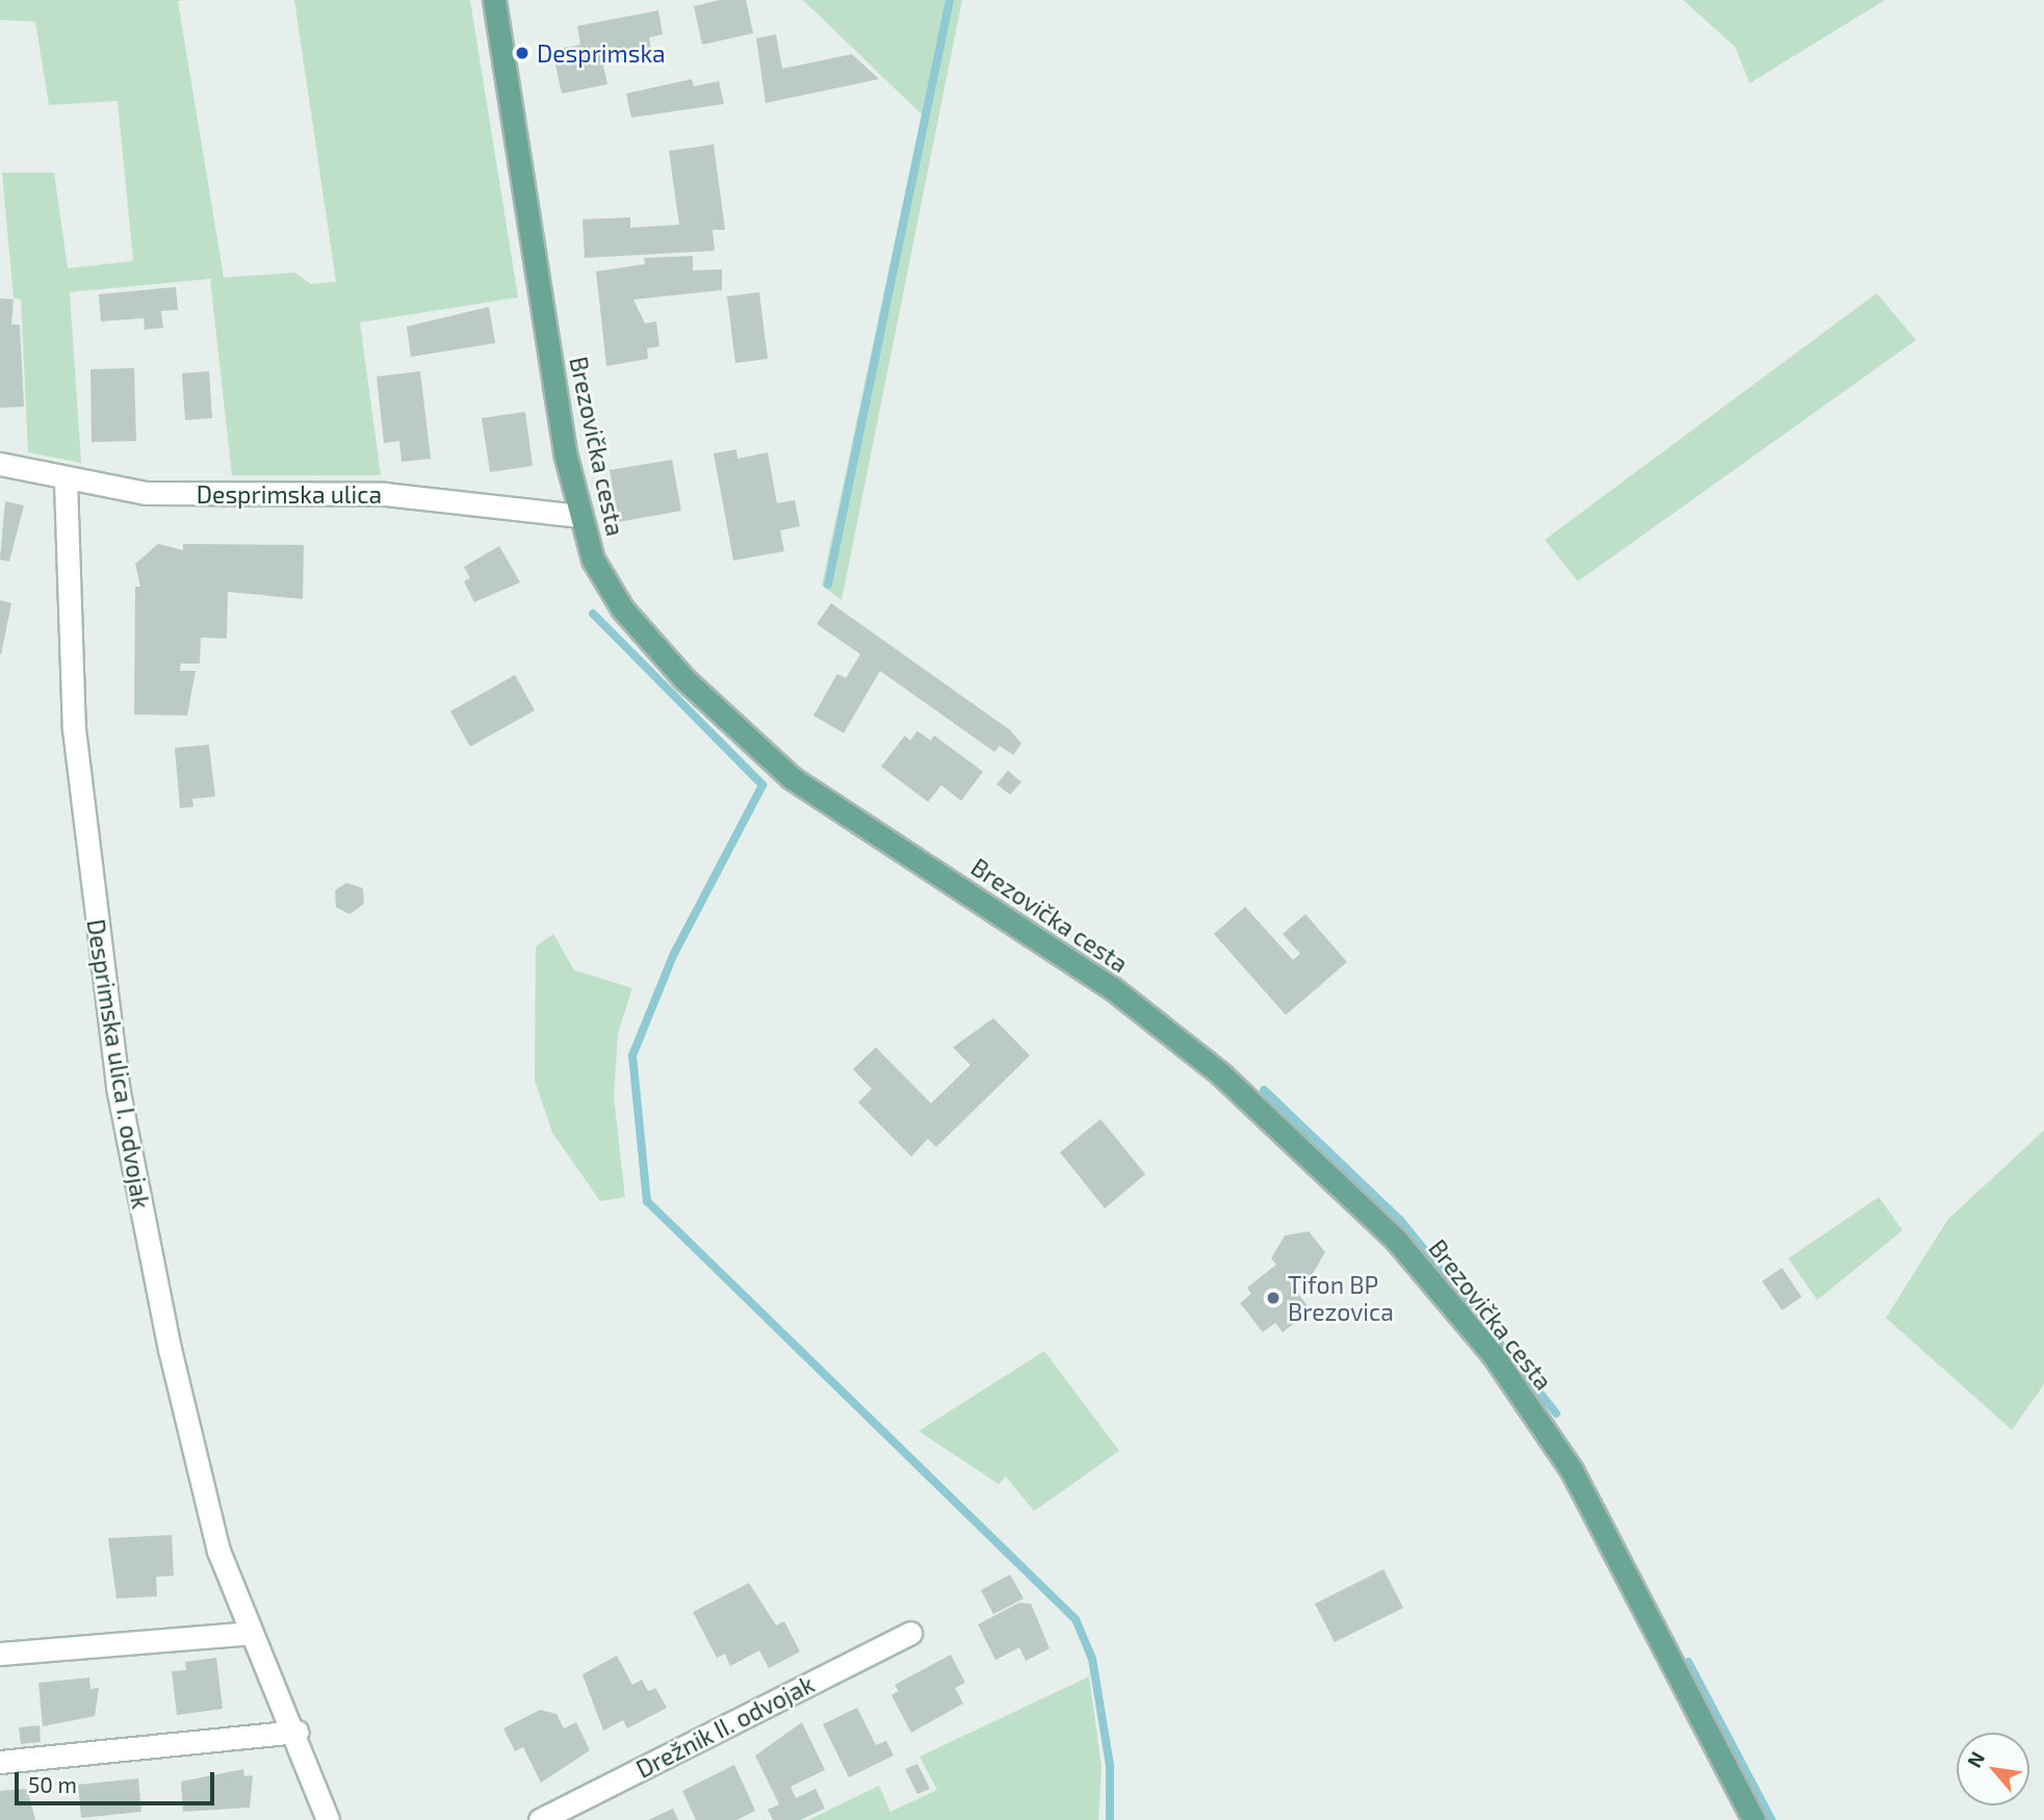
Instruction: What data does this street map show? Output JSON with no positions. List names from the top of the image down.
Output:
{
  "streets": {
    "main road": ["Brezovička cesta"],
    "street": ["Desprimska ulica", "Desprimska ulica I. odvojak", "Drežnik II. odvojak"]
  },
  "crossings": [
    ["Brezovička cesta", "Desprimska ulica"],
    ["Desprimska ulica", "Desprimska ulica I. odvojak"]
  ],
  "places": ["Desprimska", "Tifon BP Brezovica"],
  "scale_bar": "50 m",
  "north": "top left"
}
